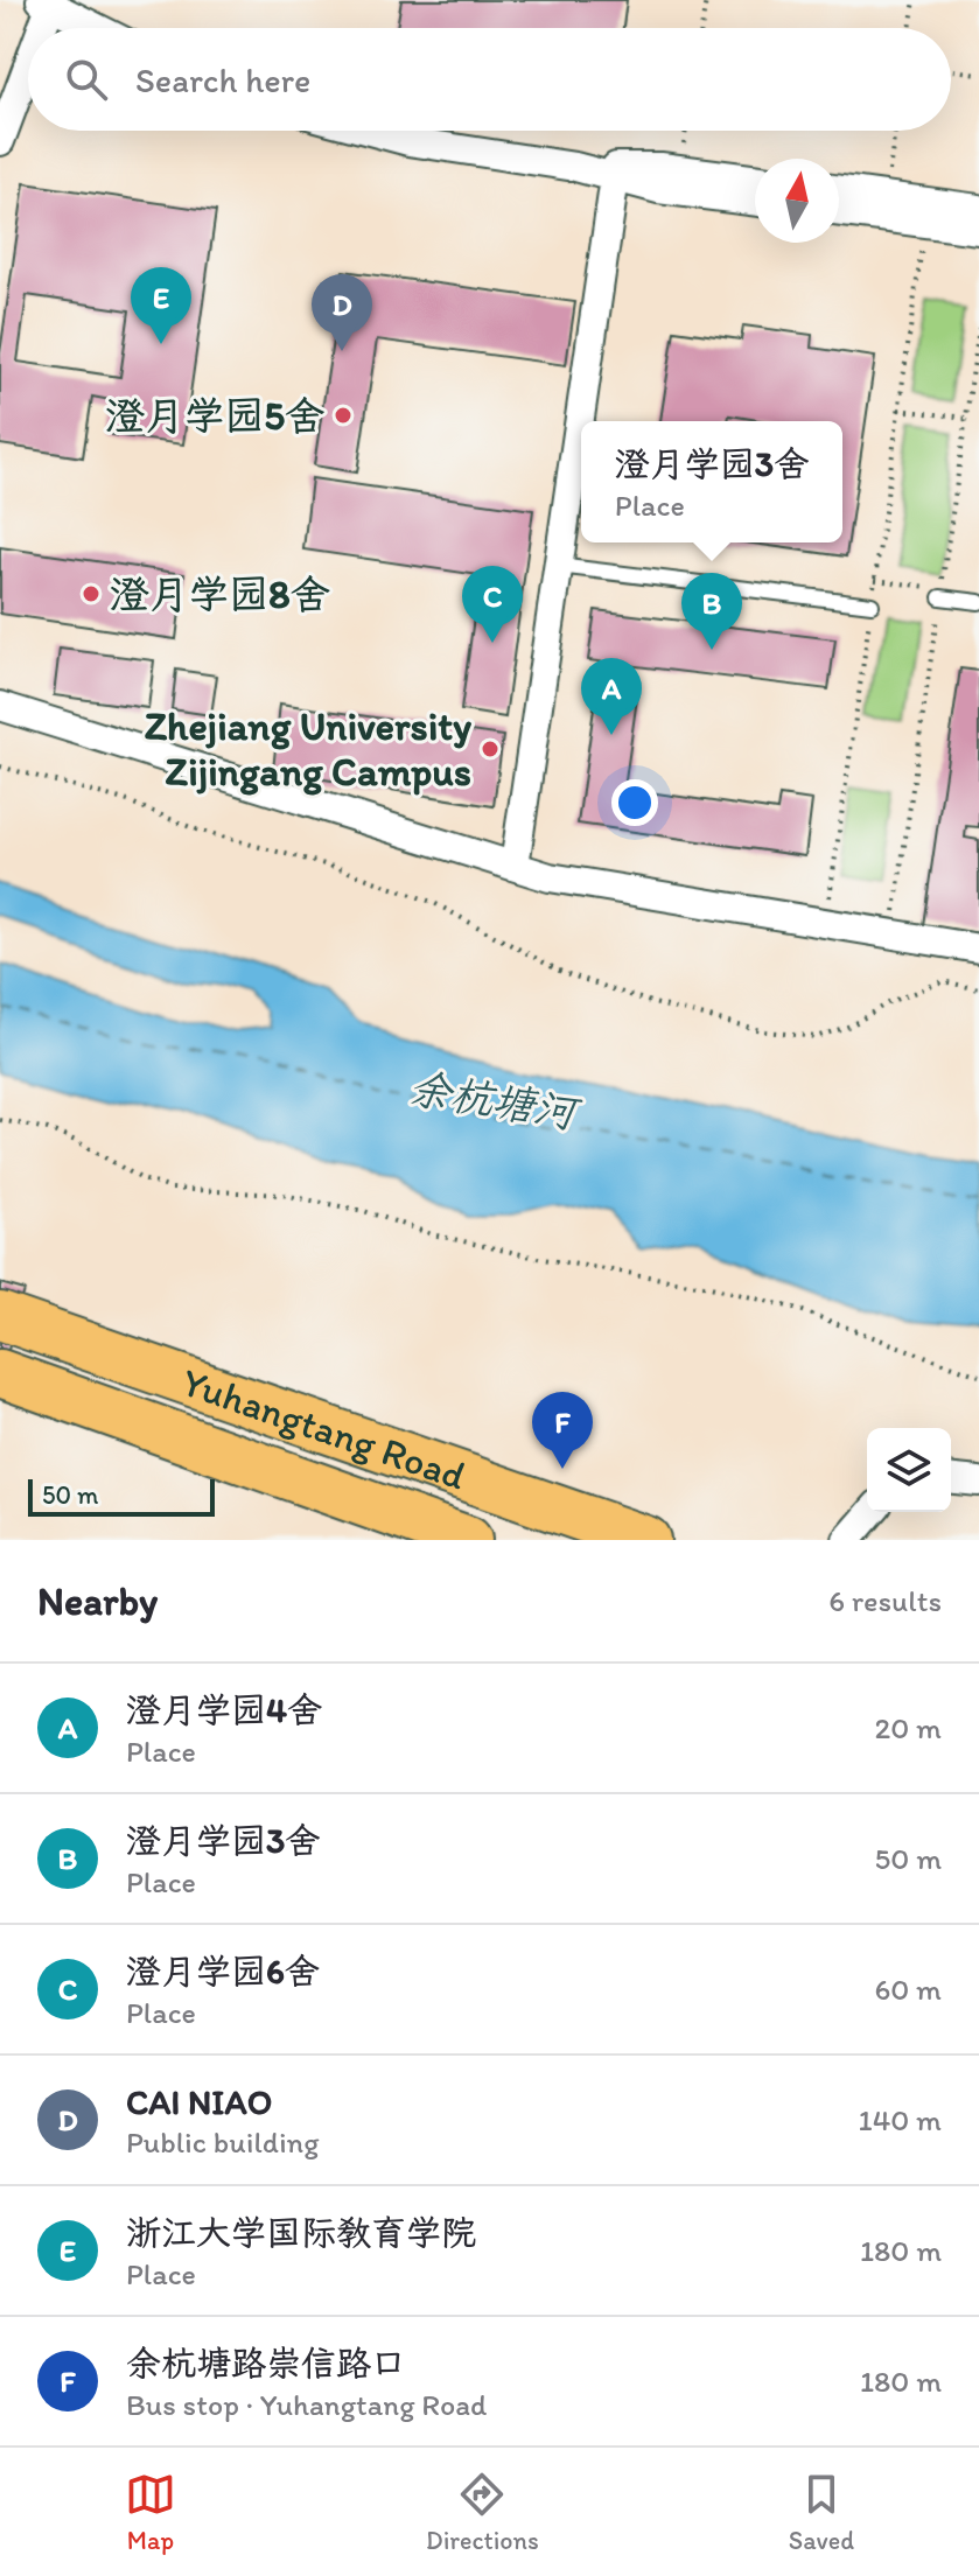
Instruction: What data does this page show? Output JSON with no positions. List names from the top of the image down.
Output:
{
  "streets": {
    "main road": ["Yuhangtang Road"]
  },
  "water": ["余杭塘河"],
  "places": ["澄月学园5舍", "澄月学园8舍", "Zhejiang University Zijingang Campus"],
  "scale_bar": "50 m",
  "north": "top",
  "page": {
    "search": "Search here",
    "pins": [
      "E",
      "D",
      "C",
      "B",
      "A",
      "F"
    ],
    "popup": ["澄月学园3舍", "Place"],
    "scale": "50 m",
    "heading": ["Nearby", "6 results"],
    "list": [
      {
        "mark": "A",
        "name": "澄月学园4舍",
        "note": "Place",
        "value": "20 m"
      },
      {
        "mark": "B",
        "name": "澄月学园3舍",
        "note": "Place",
        "value": "50 m"
      },
      {
        "mark": "C",
        "name": "澄月学园6舍",
        "note": "Place",
        "value": "60 m"
      },
      {
        "mark": "D",
        "name": "CAI NIAO",
        "note": "Public building",
        "value": "140 m"
      },
      {
        "mark": "E",
        "name": "浙江大学国际教育学院",
        "note": "Place",
        "value": "180 m"
      },
      {
        "mark": "F",
        "name": "余杭塘路崇信路口",
        "note": "Bus stop · Yuhangtang Road",
        "value": "180 m"
      }
    ],
    "nav": ["Map", "Directions", "Saved"]
  }
}
